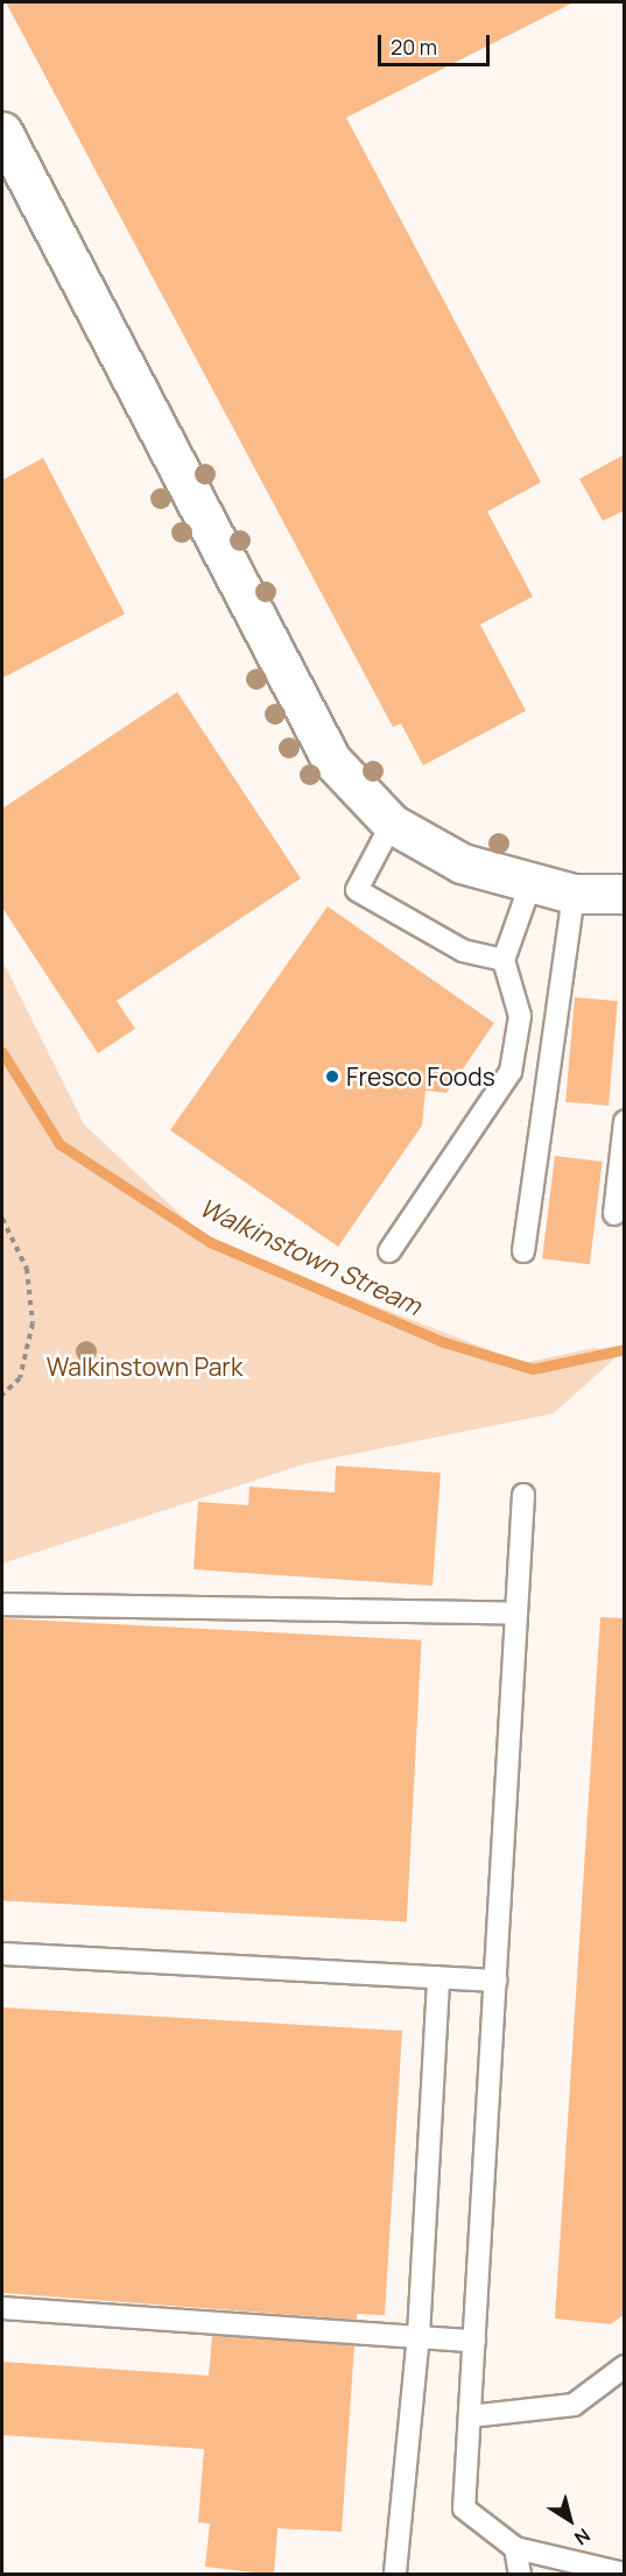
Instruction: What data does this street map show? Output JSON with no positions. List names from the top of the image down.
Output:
{
  "water": ["Walkinstown Stream"],
  "parks": ["Walkinstown Park"],
  "places": ["Fresco Foods"],
  "scale_bar": "20 m",
  "north": "bottom right"
}
